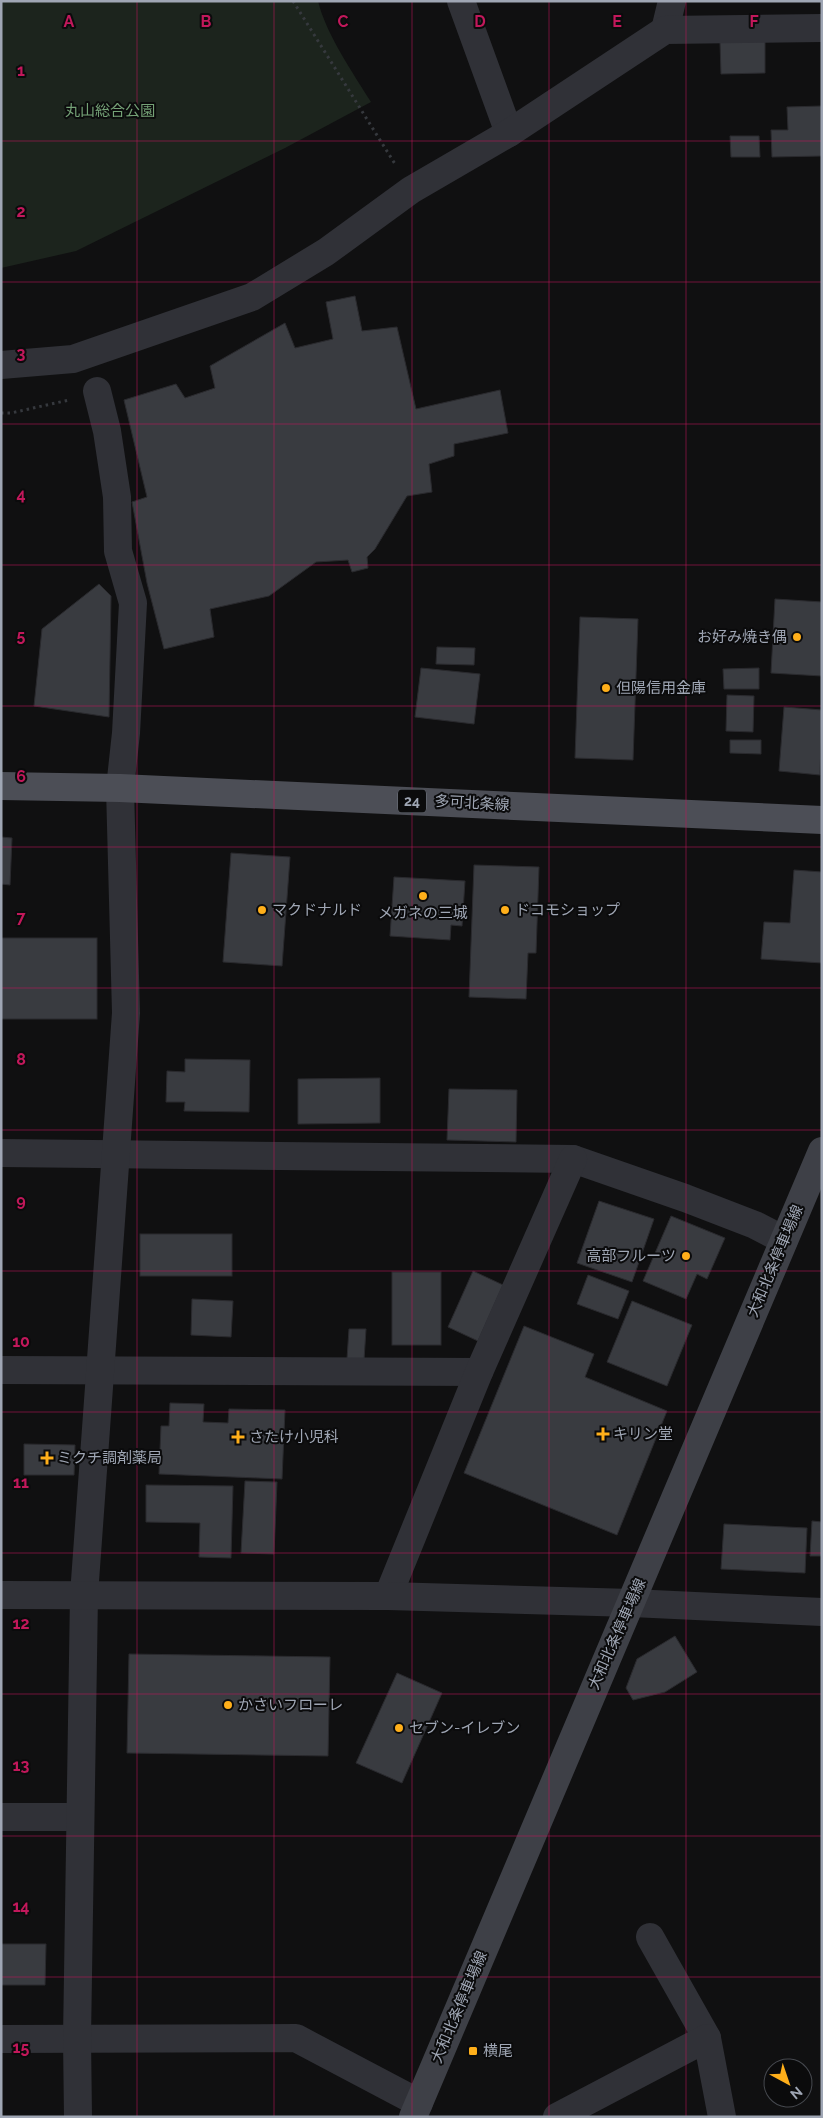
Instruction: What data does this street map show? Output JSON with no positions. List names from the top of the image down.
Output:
{
  "streets": {
    "main road": ["24", "多可北条線", "大和北条停車場線"]
  },
  "parks": ["丸山総合公園"],
  "places": {
    "other": [
      "お好み焼き偶",
      "但陽信用金庫",
      "メガネの三城",
      "マクドナルド",
      "ドコモショップ",
      "高部フルーツ",
      "かさいフローレ",
      "セブン-イレブン"
    ],
    "health": ["キリン堂", "さたけ小児科", "ミクチ調剤薬局"],
    "transit": ["横尾"]
  },
  "north": "bottom right",
  "grid": {
    "columns": [
      "A",
      "B",
      "C",
      "D",
      "E",
      "F"
    ],
    "rows": [
      "1",
      "2",
      "3",
      "4",
      "5",
      "6",
      "7",
      "8",
      "9",
      "10",
      "11",
      "12",
      "13",
      "14",
      "15"
    ]
  }
}
